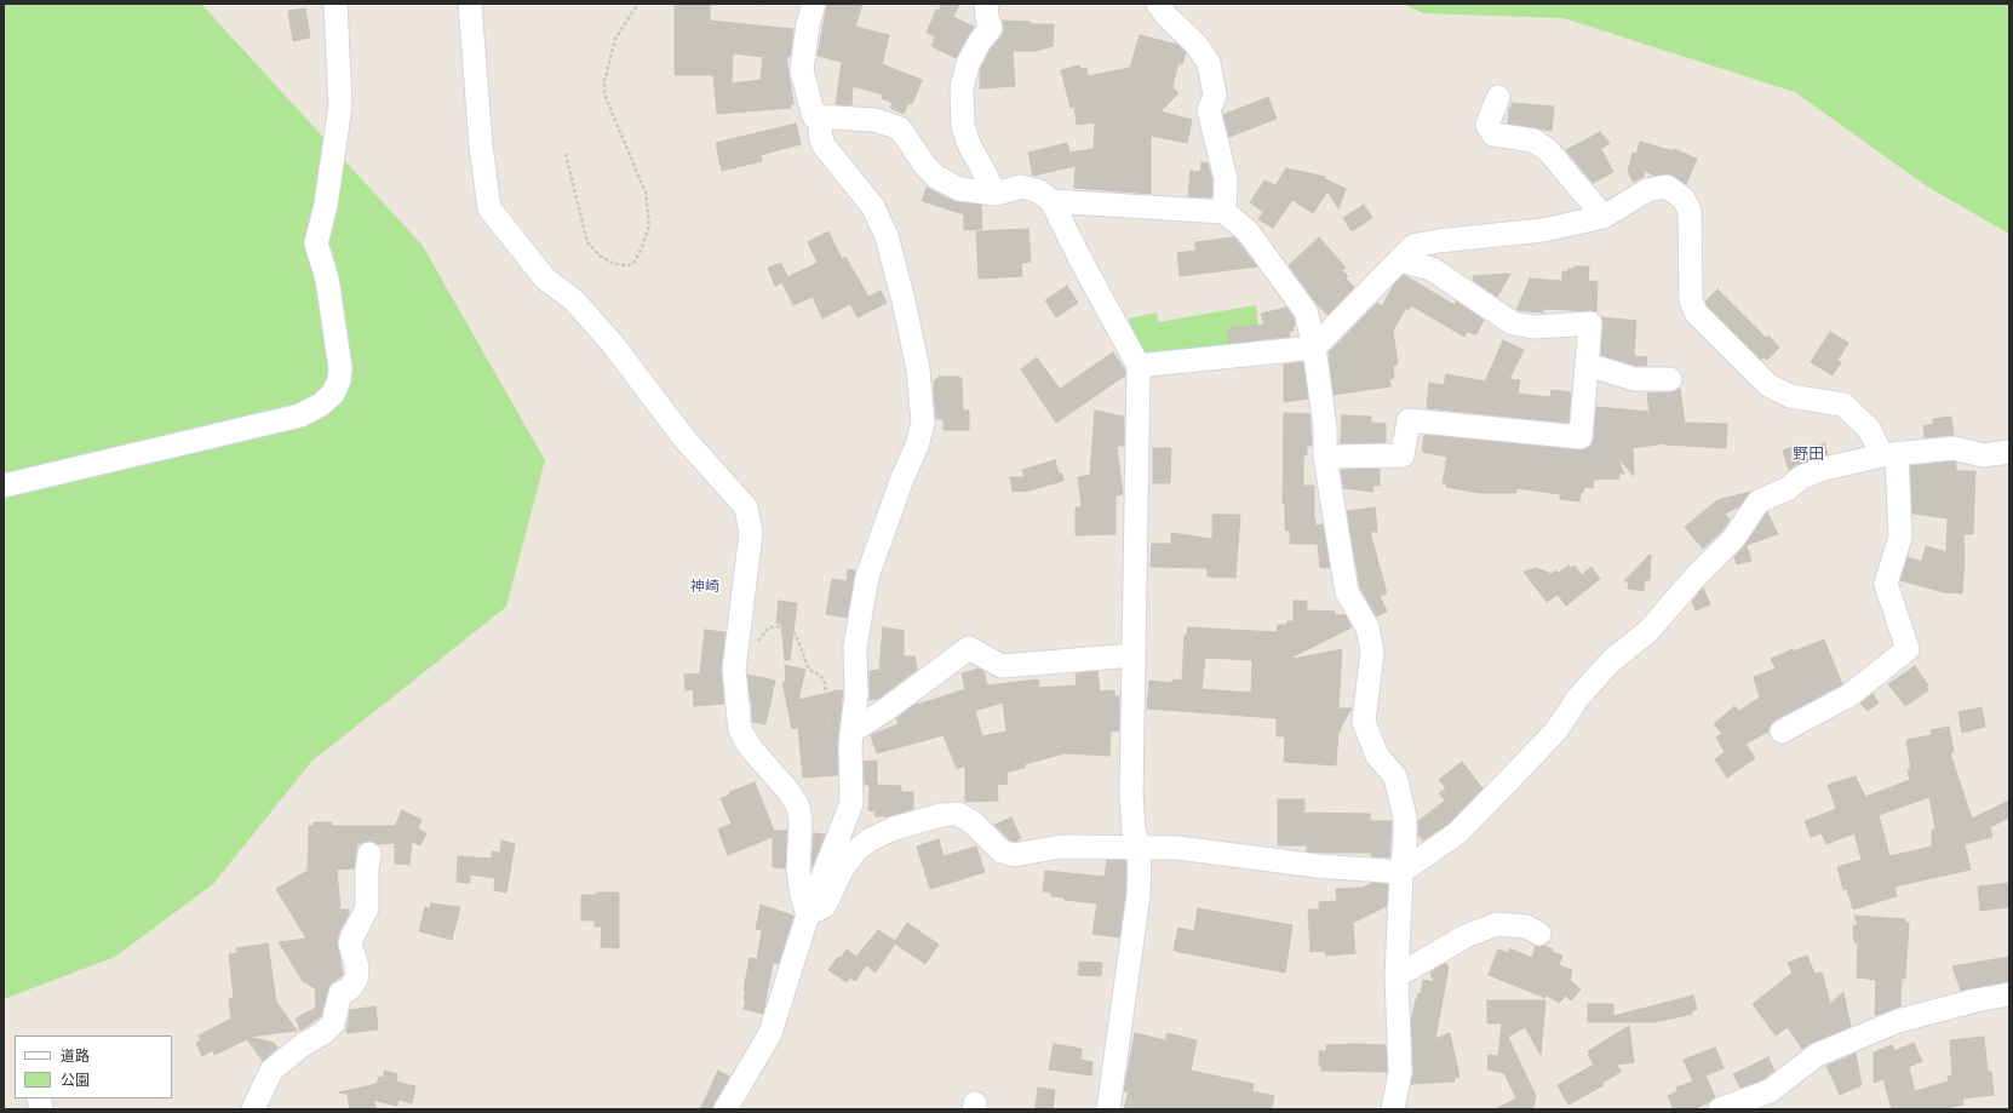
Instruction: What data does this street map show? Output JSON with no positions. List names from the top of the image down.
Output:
{
  "districts": ["野田", "神崎"],
  "legend": ["道路", "公園"]
}
